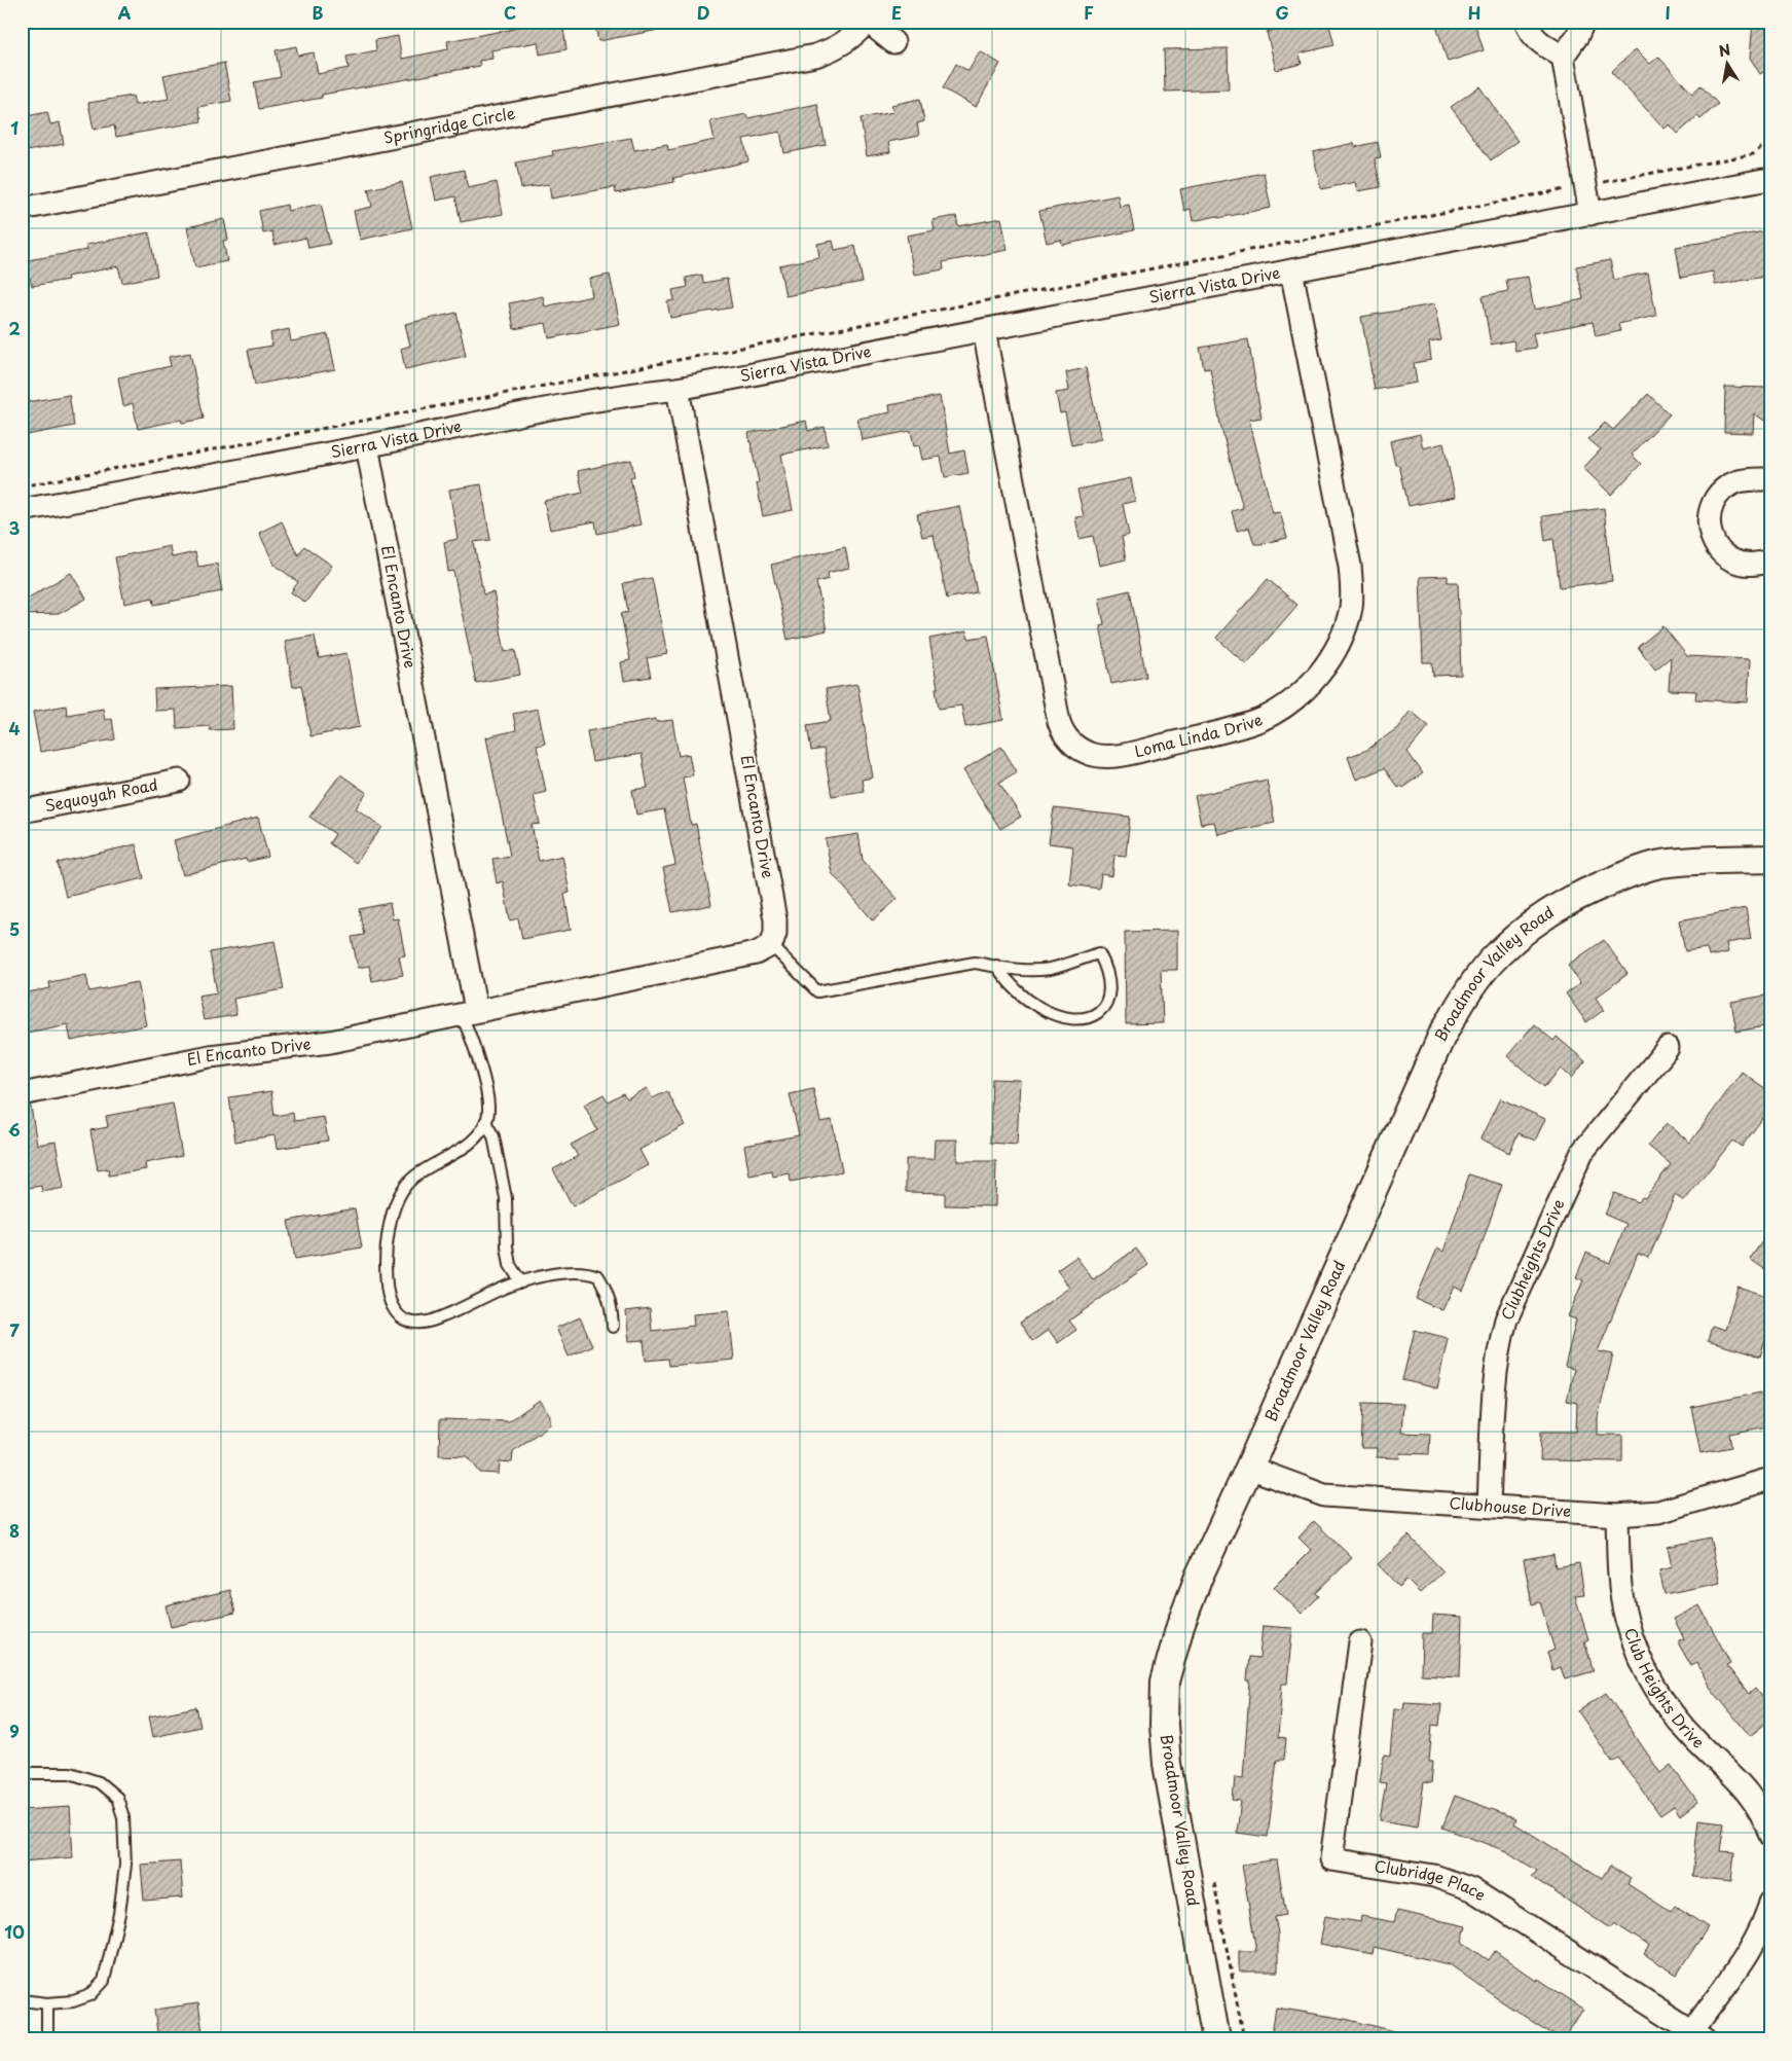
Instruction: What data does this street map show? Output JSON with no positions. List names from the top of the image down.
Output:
{
  "streets": {
    "street": [
      "Springridge Circle",
      "Sierra Vista Drive",
      "El Encanto Drive",
      "Loma Linda Drive",
      "Sequoyah Road",
      "Broadmoor Valley Road",
      "Clubheights Drive",
      "Clubhouse Drive",
      "Club Heights Drive",
      "Clubridge Place"
    ]
  },
  "crossings": [
    ["Sierra Vista Drive", "El Encanto Drive"],
    ["Sierra Vista Drive", "Loma Linda Drive"],
    ["Broadmoor Valley Road", "Clubhouse Drive"],
    ["Clubheights Drive", "Clubhouse Drive"],
    ["Clubhouse Drive", "Club Heights Drive"]
  ],
  "north": "top",
  "grid": {
    "columns": [
      "A",
      "B",
      "C",
      "D",
      "E",
      "F",
      "G",
      "H",
      "I"
    ],
    "rows": [
      "1",
      "2",
      "3",
      "4",
      "5",
      "6",
      "7",
      "8",
      "9",
      "10"
    ]
  }
}
